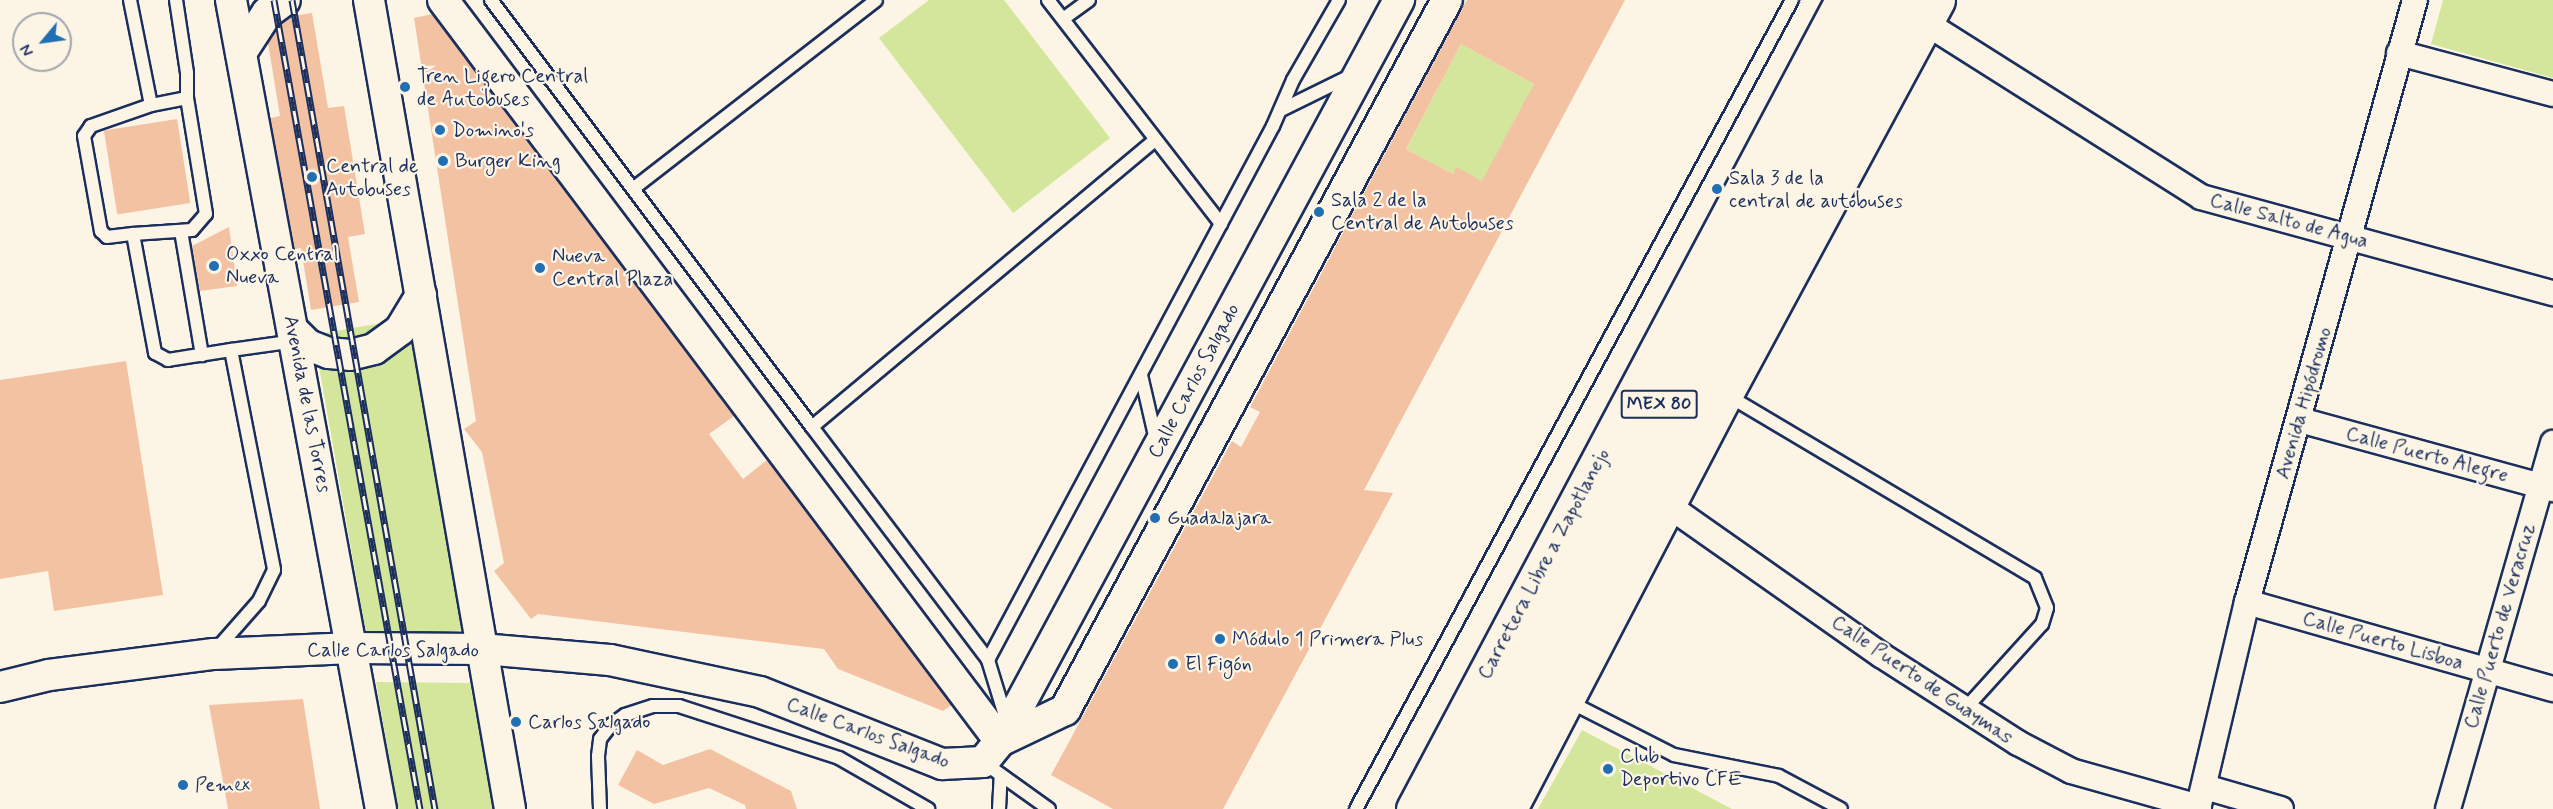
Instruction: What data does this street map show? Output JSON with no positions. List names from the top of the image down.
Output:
{
  "streets": {
    "main road": ["MEX 80", "Carretera Libre a Zapotlanejo"],
    "street": [
      "Calle Salto de Agua",
      "Calle Carlos Salgado",
      "Avenida Hipódromo",
      "Avenida de las Torres",
      "Calle Puerto Alegre",
      "Calle Puerto de Veracruz",
      "Calle Puerto Lisboa",
      "Calle Puerto de Guaymas"
    ]
  },
  "crossings": [
    ["Calle Salto de Agua", "Avenida Hipódromo"],
    ["Calle Salto de Agua", "MEX 80"],
    ["Calle Carlos Salgado", "Avenida de las Torres"],
    ["Avenida Hipódromo", "Calle Puerto Alegre"],
    ["Avenida Hipódromo", "Calle Puerto Lisboa"],
    ["Avenida Hipódromo", "Calle Puerto de Guaymas"],
    ["Calle Puerto Alegre", "Calle Puerto de Veracruz"],
    ["Calle Puerto de Veracruz", "Calle Puerto Lisboa"]
  ],
  "places": [
    "Tren Ligero Central de Autobuses",
    "Domino's",
    "Burger King",
    "Central de Autobuses",
    "Sala 3 de la central de autobuses",
    "Sala 2 de la Central de Autobuses",
    "Oxxo Central Nueva",
    "Nueva Central Plaza",
    "Guadalajara",
    "Módulo 1 Primera Plus",
    "El Figón",
    "Carlos Salgado",
    "Club Deportivo CFE",
    "Pemex"
  ],
  "north": "bottom left"
}
